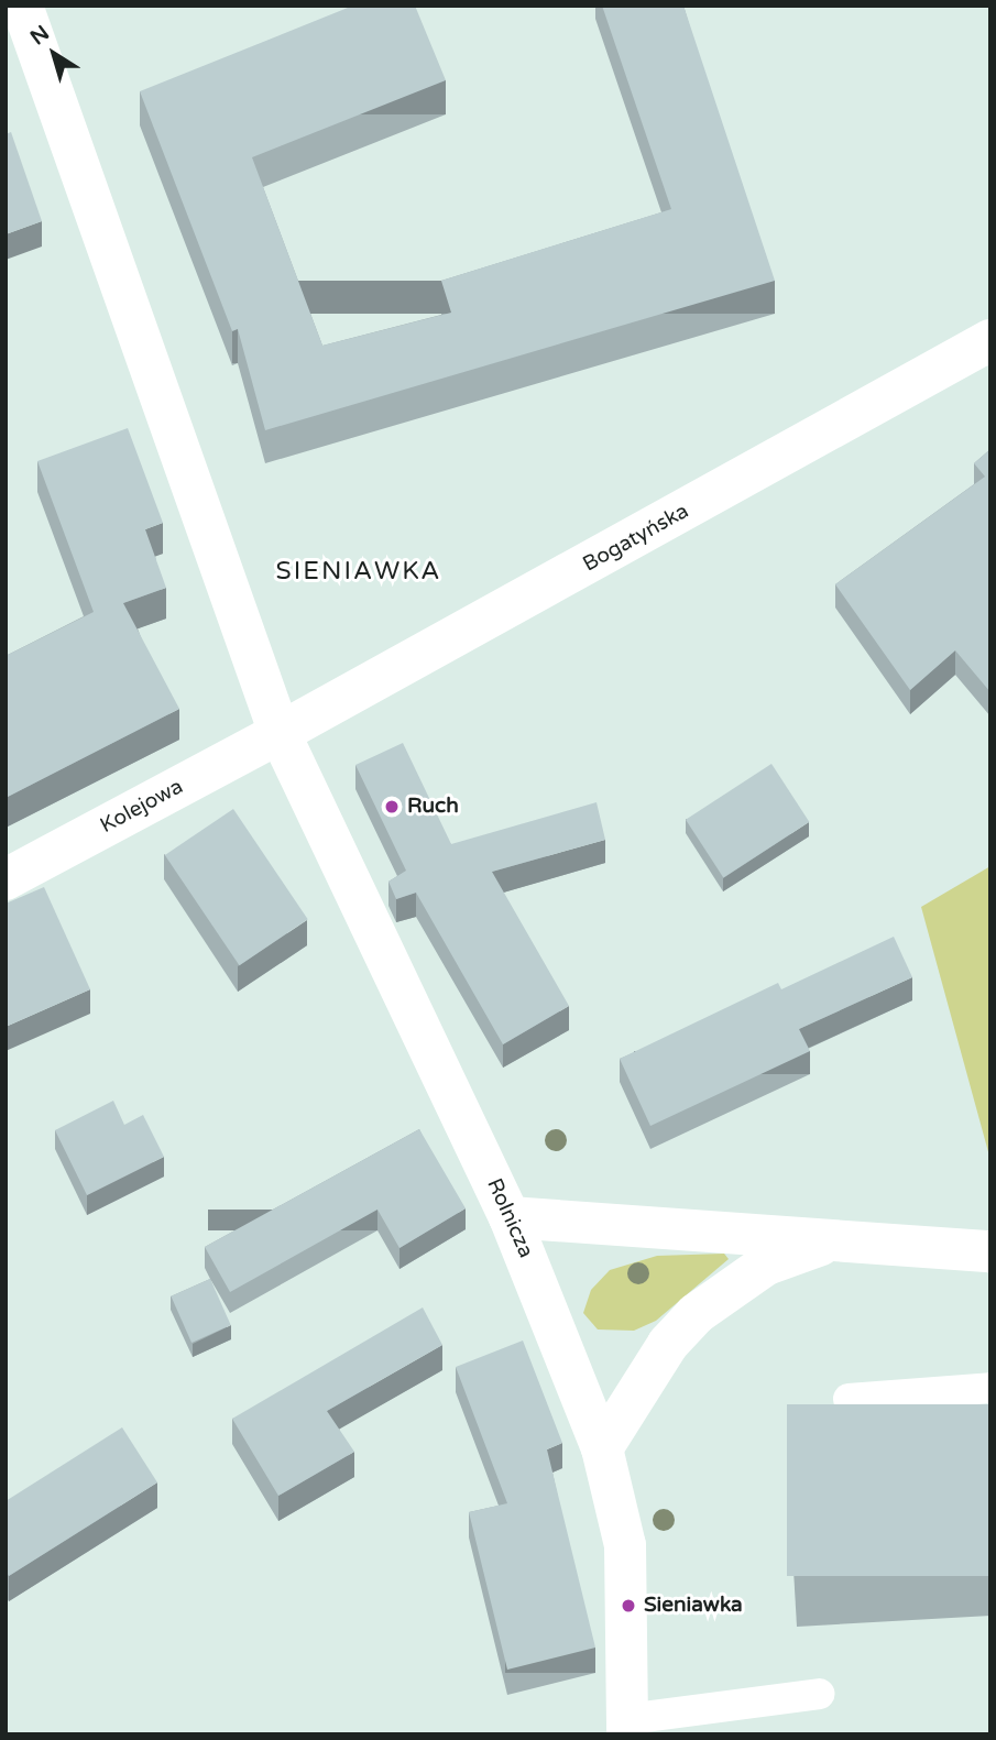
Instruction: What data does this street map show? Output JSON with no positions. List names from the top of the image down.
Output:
{
  "streets": {
    "street": ["Bogatyńska", "Kolejowa", "Rolnicza"]
  },
  "crossings": [
    ["Bogatyńska", "Kolejowa"],
    ["Bogatyńska", "Rolnicza"],
    ["Kolejowa", "Rolnicza"]
  ],
  "districts": ["SIENIAWKA"],
  "places": ["Ruch", "Sieniawka"],
  "north": "top left"
}
